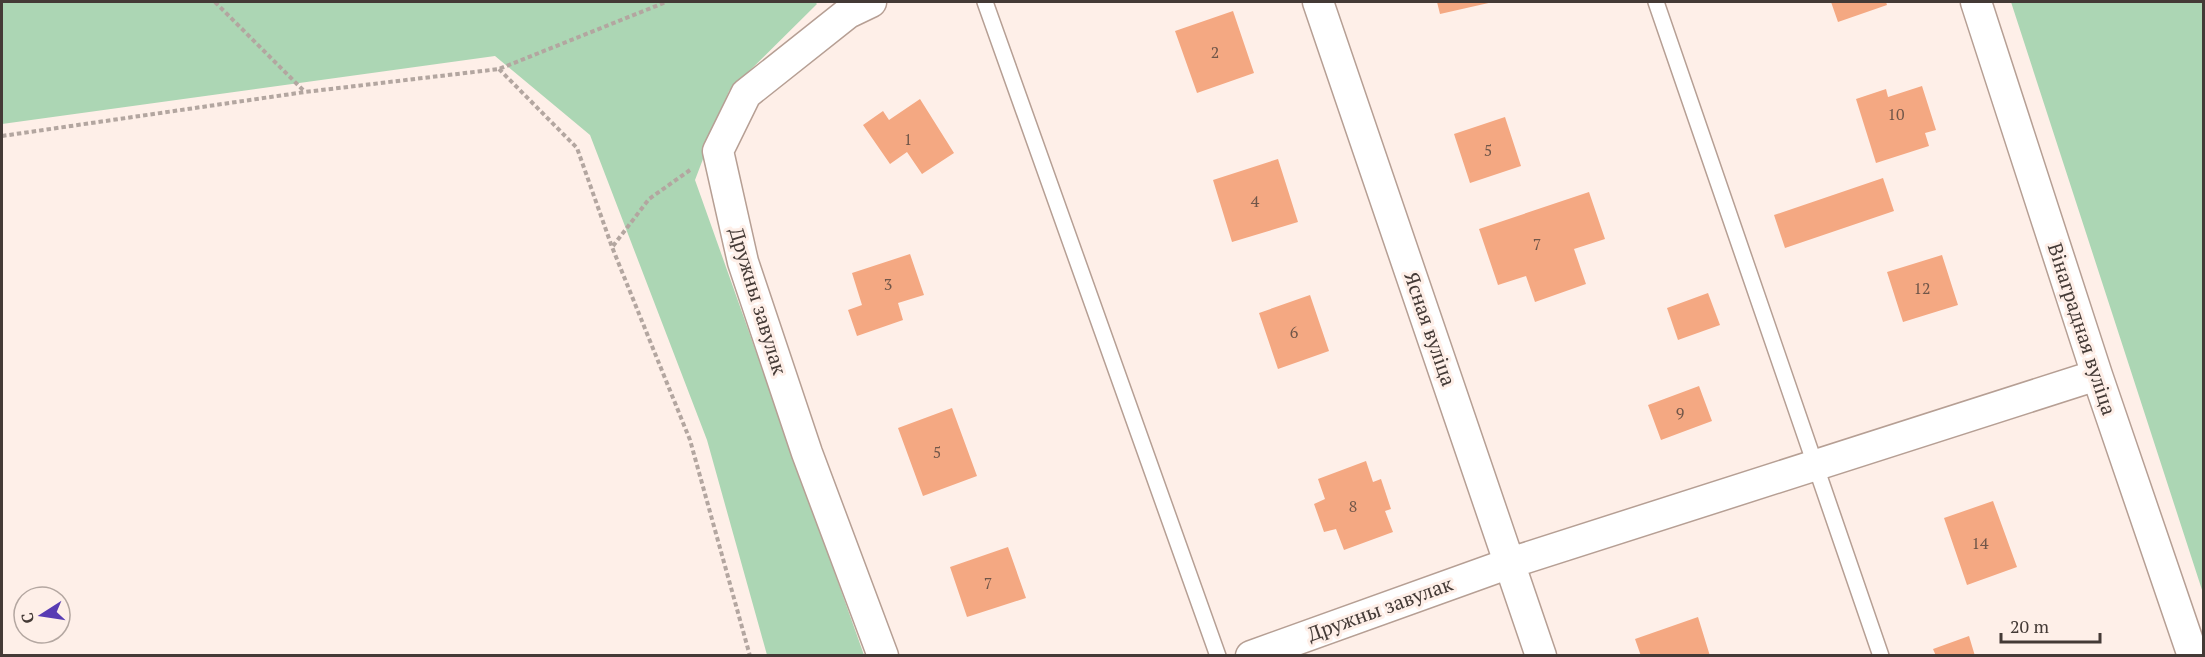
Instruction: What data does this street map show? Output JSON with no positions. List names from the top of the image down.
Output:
{
  "streets": {
    "street": ["Дружны завулак", "Ясная вуліца", "Вінаградная вуліца"]
  },
  "crossings": [
    ["Дружны завулак", "Ясная вуліца"],
    ["Дружны завулак", "Вінаградная вуліца"]
  ],
  "house_numbers": [
    "2",
    "10",
    "1",
    "5",
    "4",
    "7",
    "3",
    "12",
    "6",
    "9",
    "5",
    "8",
    "14",
    "7"
  ],
  "scale_bar": "20 m",
  "north": "left"
}
